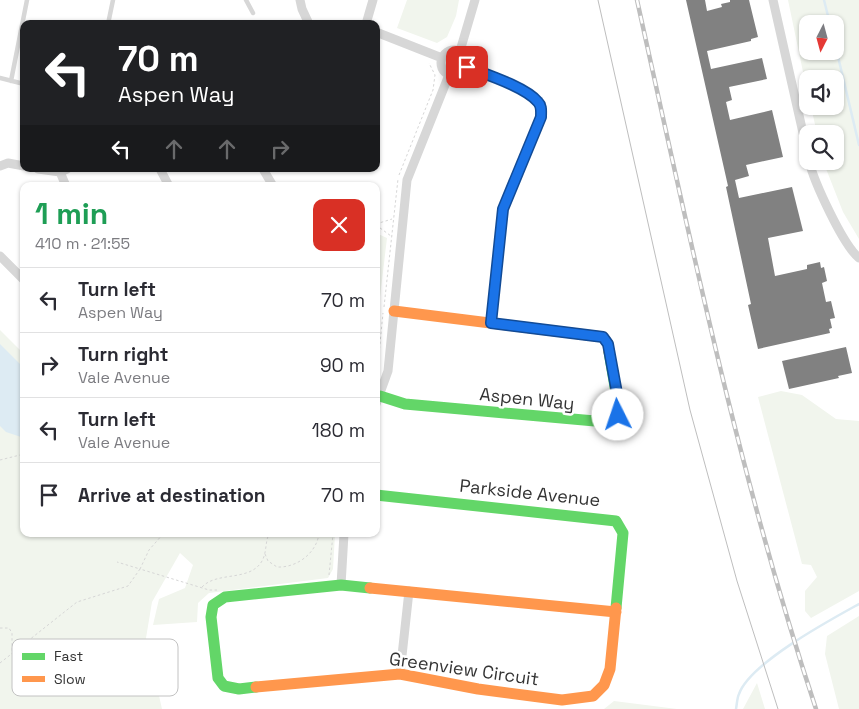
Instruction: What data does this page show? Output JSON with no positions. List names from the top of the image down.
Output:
{
  "streets": {
    "street": ["Aspen Way", "Parkside Avenue", "Greenview Circuit"]
  },
  "crossings": [
    ["Parkside Avenue", "Greenview Circuit"]
  ],
  "legend": ["Fast", "Slow"],
  "north": "bottom",
  "page": {
    "turn": ["70 m", "Aspen Way"],
    "heading": ["1 min", "410 m · 21:55"],
    "list": [
      {
        "name": "Turn left",
        "note": "Aspen Way",
        "value": "70 m"
      },
      {
        "name": "Turn right",
        "note": "Vale Avenue",
        "value": "90 m"
      },
      {
        "name": "Turn left",
        "note": "Vale Avenue",
        "value": "180 m"
      },
      {
        "name": "Arrive at destination",
        "value": "70 m"
      }
    ]
  }
}
